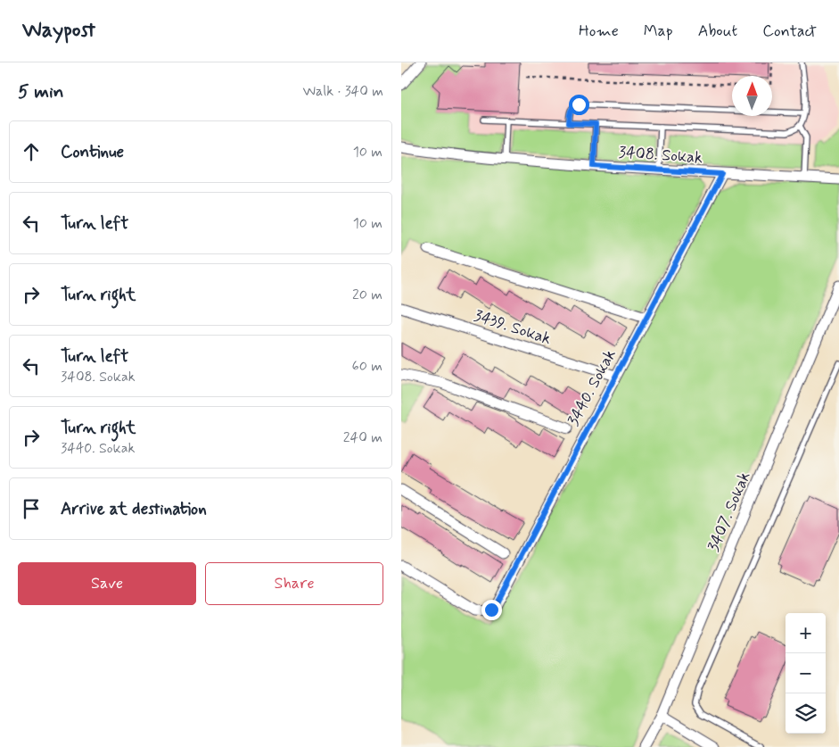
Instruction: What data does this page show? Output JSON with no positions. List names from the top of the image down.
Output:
{
  "streets": {
    "street": [
      "3408. Sokak",
      "3439. Sokak",
      "3440. Sokak",
      "3407. Sokak"
    ]
  },
  "crossings": [
    ["3408. Sokak", "3440. Sokak"],
    ["3439. Sokak", "3440. Sokak"]
  ],
  "north": "top",
  "page": {
    "header": "Waypost",
    "nav": [
      "Home",
      "Map",
      "About",
      "Contact"
    ],
    "heading": ["5 min", "Walk · 340 m"],
    "list": [
      ["Continue", "10 m"],
      ["Turn left", "10 m"],
      ["Turn right", "20 m"],
      ["Turn left", "3408. Sokak", "60 m"],
      ["Turn right", "3440. Sokak", "240 m"],
      "Arrive at destination"
    ],
    "buttons": ["Save", "Share"],
    "map_buttons": ["+", "−"]
  }
}
